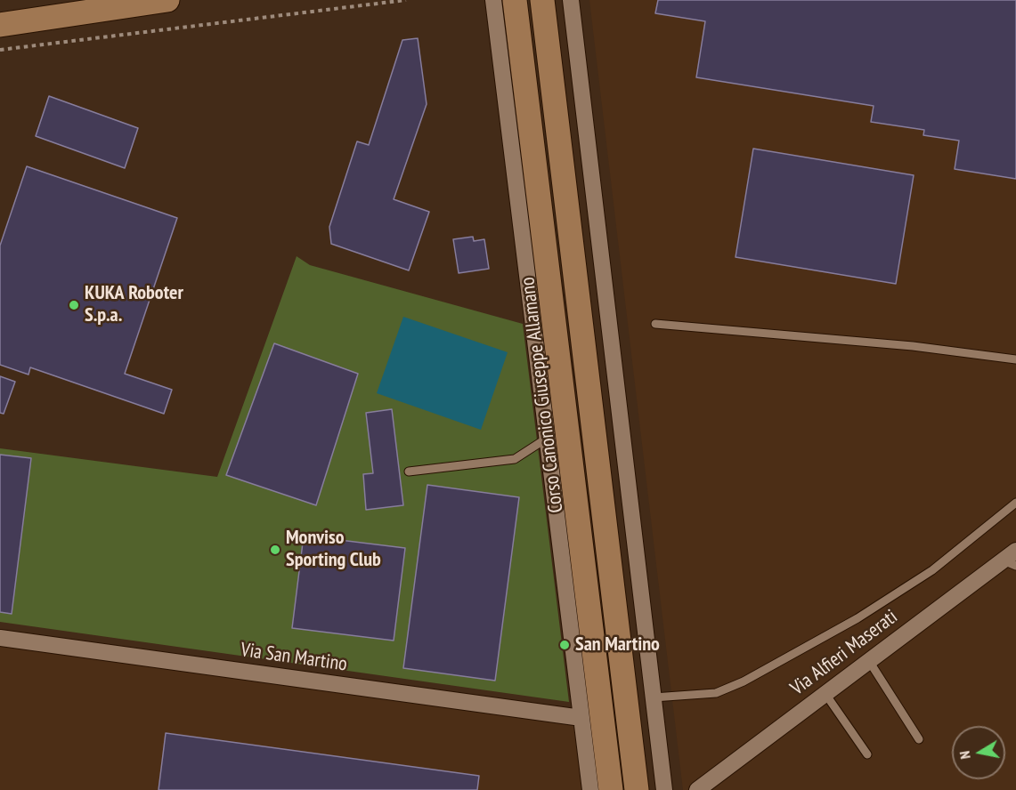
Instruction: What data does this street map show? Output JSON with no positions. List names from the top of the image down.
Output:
{
  "streets": {
    "main road": ["Corso Canonico Giuseppe Allamano"],
    "street": ["Via Alfieri Maserati", "Via San Martino"]
  },
  "crossings": [
    ["Corso Canonico Giuseppe Allamano", "Via San Martino"]
  ],
  "places": ["KUKA Roboter S.p.a.", "Monviso Sporting Club", "San Martino"],
  "north": "left"
}
